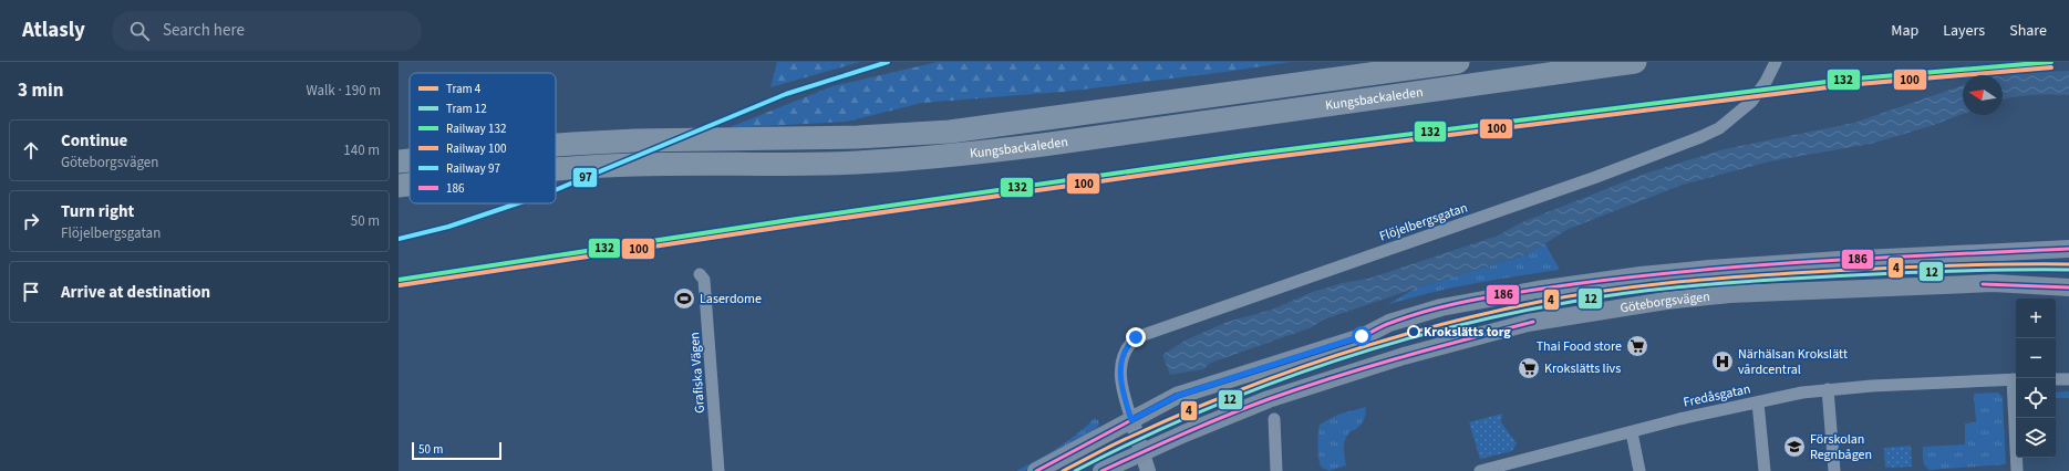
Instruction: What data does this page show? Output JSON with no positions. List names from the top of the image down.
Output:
{
  "streets": {
    "highway": ["Kungsbackaleden"],
    "main road": ["Göteborgsvägen"],
    "street": ["Flöjelbergsgatan", "Grafiska Vägen", "Fredåsgatan"]
  },
  "crossings": [
    ["Flöjelbergsgatan", "Göteborgsvägen"]
  ],
  "places": {
    "sports": ["Laserdome"],
    "other": ["Krokslätts torg"],
    "supermarket": ["Thai Food store", "Krokslätts livs"],
    "hospital": ["Närhälsan Krokslätt vårdcentral"],
    "school or university": ["Förskolan Regnbågen"]
  },
  "lines": [
    "rail line 132",
    "rail line 97",
    "rail line 100",
    "transit line 186",
    "tram line 4",
    "tram line 12"
  ],
  "legend": [
    "Tram 4",
    "Tram 12",
    "Railway 132",
    "Railway 100",
    "Railway 97",
    "186"
  ],
  "scale_bar": "50 m",
  "north": "left",
  "page": {
    "header": "Atlasly",
    "search": "Search here",
    "nav": ["Map", "Layers", "Share"],
    "heading": ["3 min", "Walk · 190 m"],
    "list": [
      ["Continue", "Göteborgsvägen", "140 m"],
      ["Turn right", "Flöjelbergsgatan", "50 m"],
      "Arrive at destination"
    ],
    "map_buttons": ["+", "−"],
    "scale": "50 m"
  }
}
